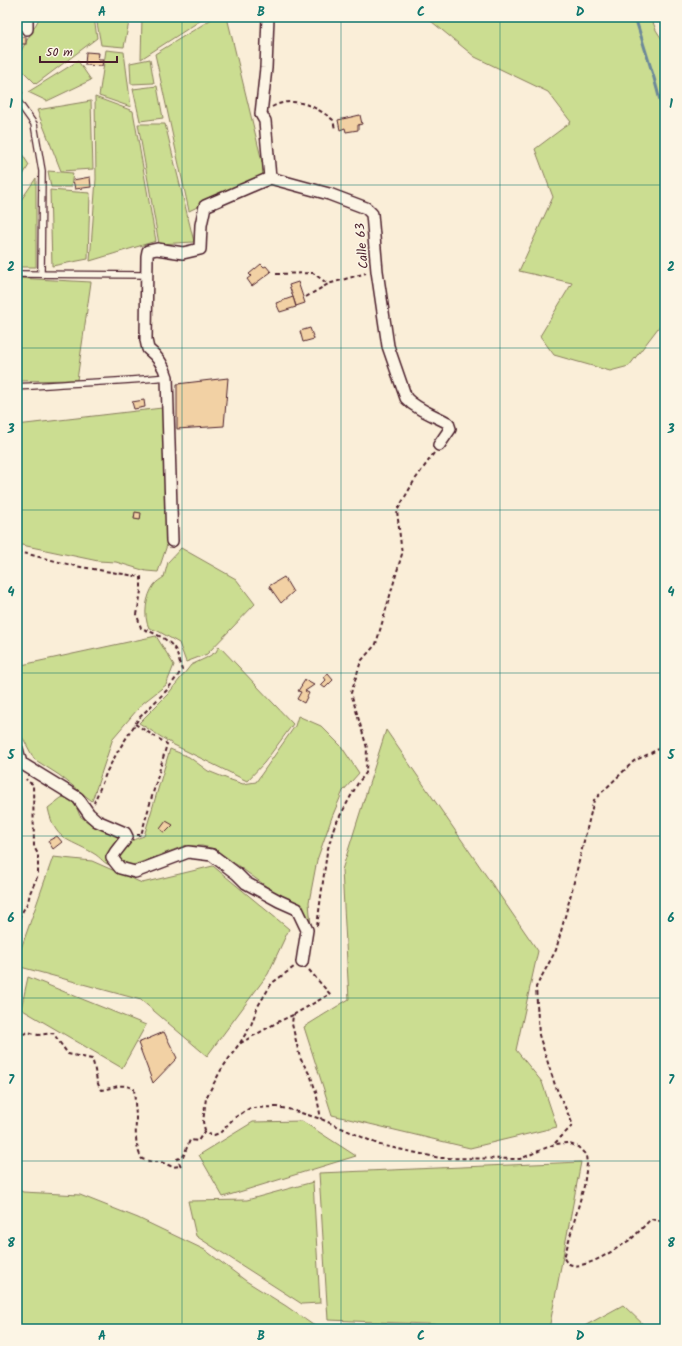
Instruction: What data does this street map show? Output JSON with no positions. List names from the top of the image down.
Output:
{
  "streets": {
    "street": ["Calle 63"]
  },
  "scale_bar": "50 m",
  "grid": {
    "columns": [
      "A",
      "B",
      "C",
      "D"
    ],
    "rows": [
      "1",
      "2",
      "3",
      "4",
      "5",
      "6",
      "7",
      "8"
    ]
  }
}
